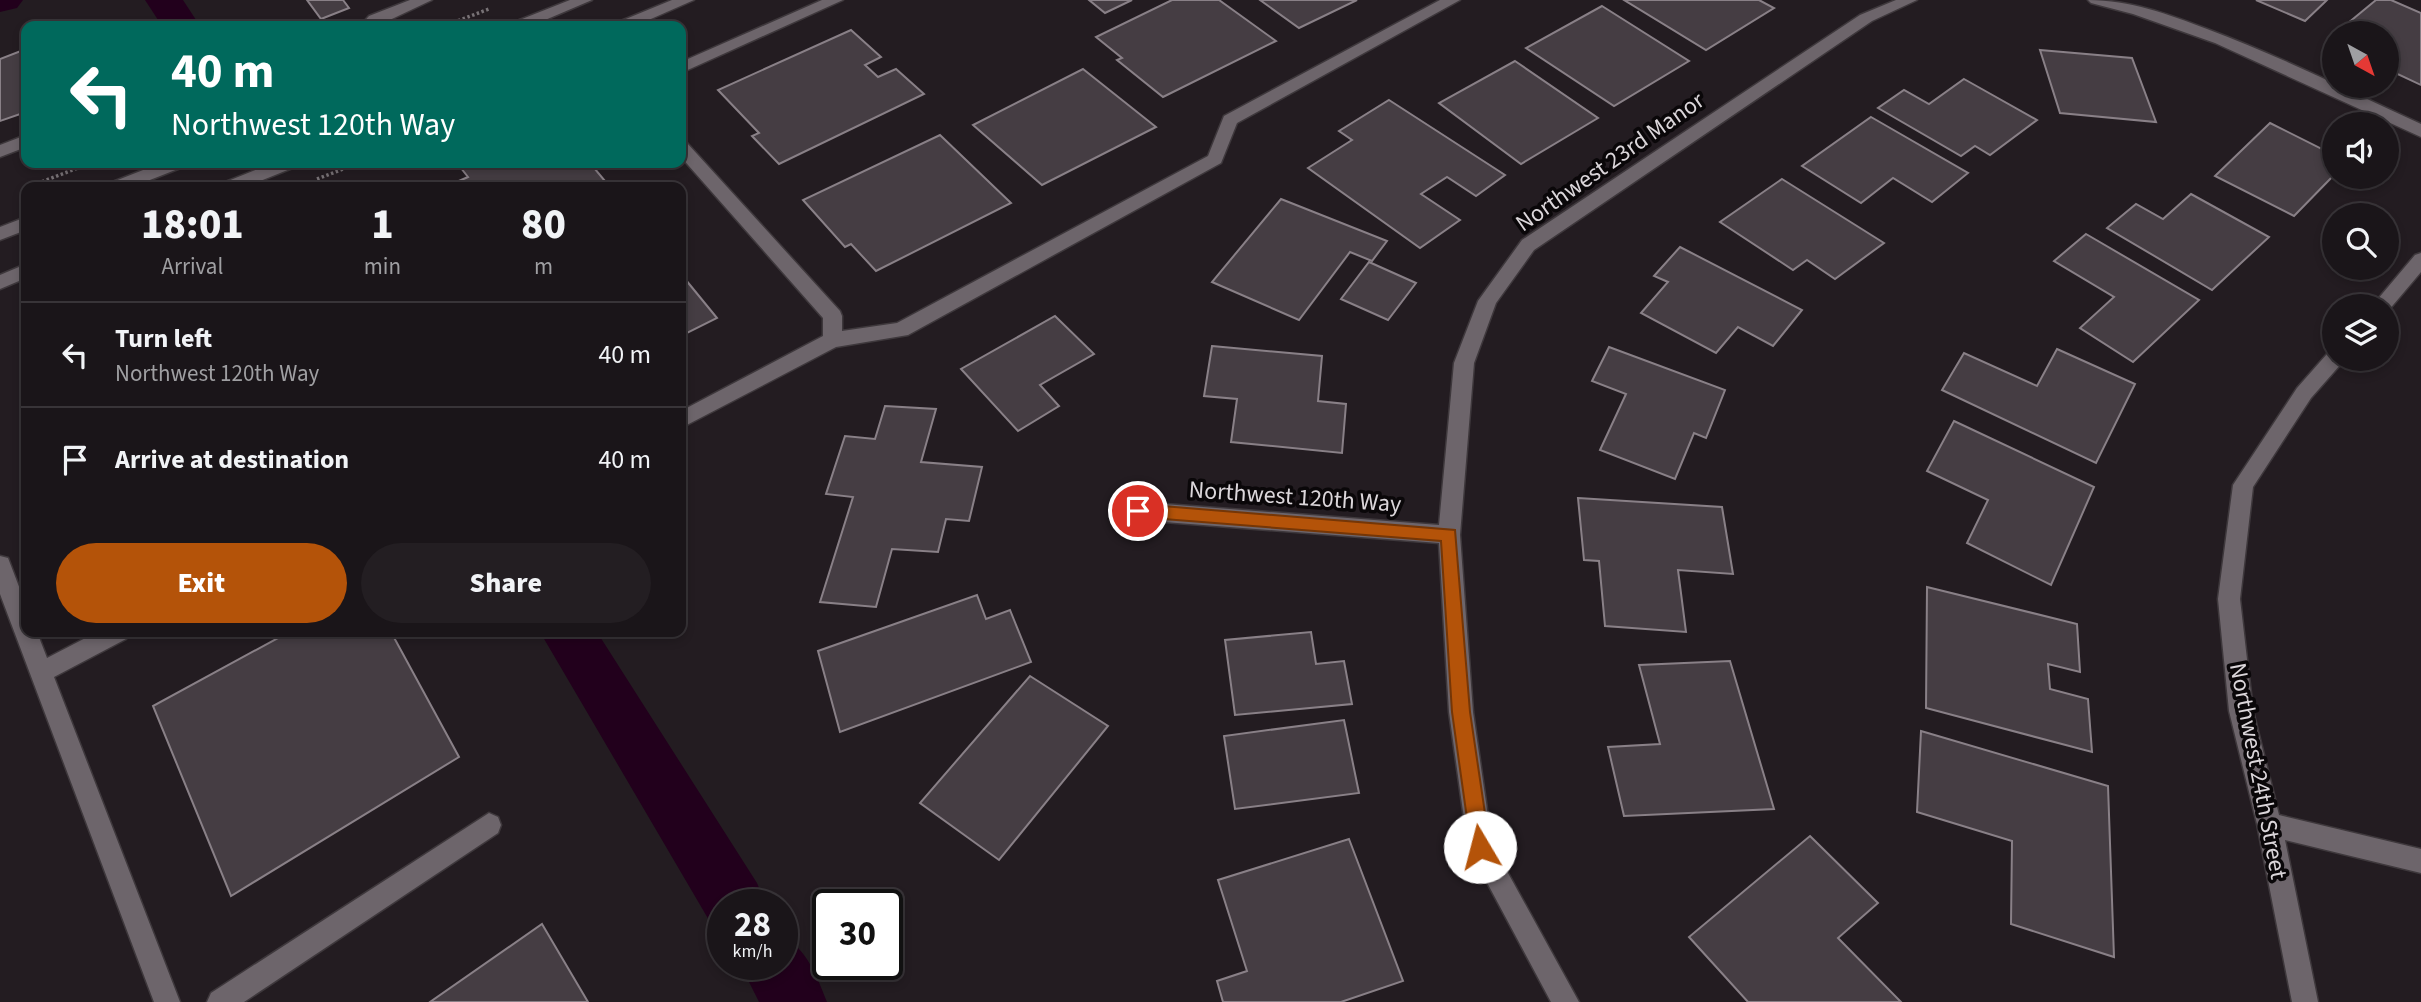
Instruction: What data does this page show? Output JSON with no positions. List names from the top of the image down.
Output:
{
  "streets": {
    "street": ["Northwest 23rd Manor", "Northwest 120th Way", "Northwest 24th Street"]
  },
  "crossings": [
    ["Northwest 23rd Manor", "Northwest 120th Way"]
  ],
  "north": "bottom right",
  "page": {
    "turn": ["40 m", "Northwest 120th Way"],
    "eta": [
      "18:01",
      "Arrival",
      "1",
      "min",
      "80",
      "m"
    ],
    "list": [
      {
        "name": "Turn left",
        "note": "Northwest 120th Way",
        "value": "40 m"
      },
      {
        "name": "Arrive at destination",
        "value": "40 m"
      }
    ],
    "buttons": ["Exit", "Share"],
    "speed": "28 km/h",
    "limit": "30"
  }
}
